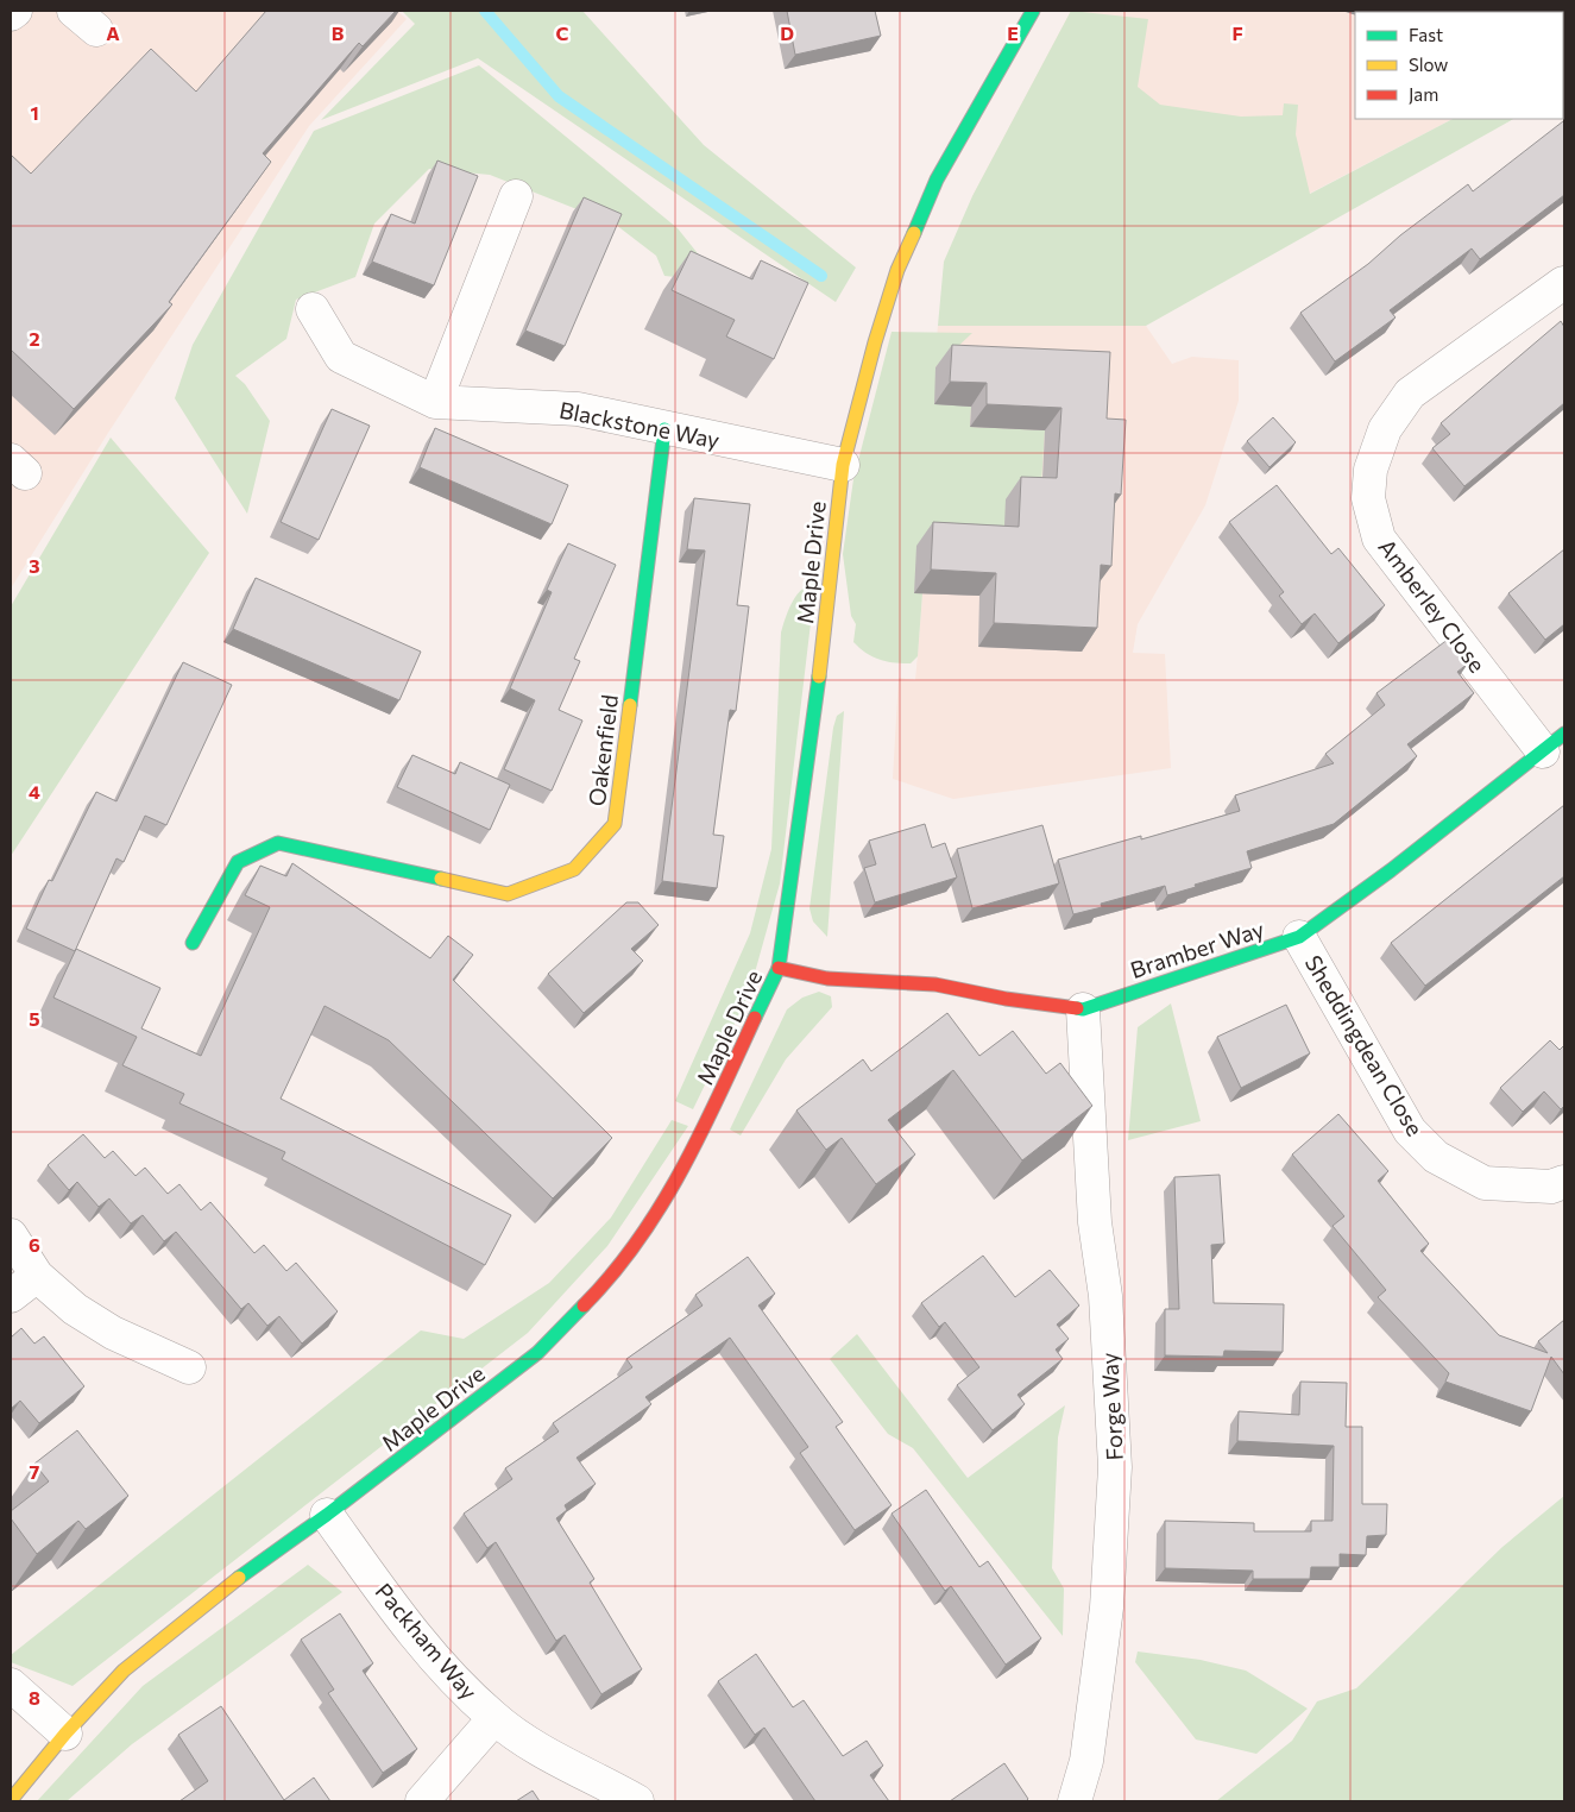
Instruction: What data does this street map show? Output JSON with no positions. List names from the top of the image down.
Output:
{
  "streets": {
    "street": [
      "Blackstone Way",
      "Maple Drive",
      "Amberley Close",
      "Oakenfield",
      "Bramber Way",
      "Sheddingdean Close",
      "Forge Way",
      "Packham Way"
    ]
  },
  "crossings": [
    ["Blackstone Way", "Maple Drive"],
    ["Blackstone Way", "Oakenfield"],
    ["Maple Drive", "Bramber Way"],
    ["Maple Drive", "Packham Way"],
    ["Amberley Close", "Bramber Way"],
    ["Bramber Way", "Sheddingdean Close"],
    ["Bramber Way", "Forge Way"]
  ],
  "legend": ["Fast", "Slow", "Jam"],
  "grid": {
    "columns": [
      "A",
      "B",
      "C",
      "D",
      "E",
      "F"
    ],
    "rows": [
      "1",
      "2",
      "3",
      "4",
      "5",
      "6",
      "7",
      "8"
    ]
  }
}
